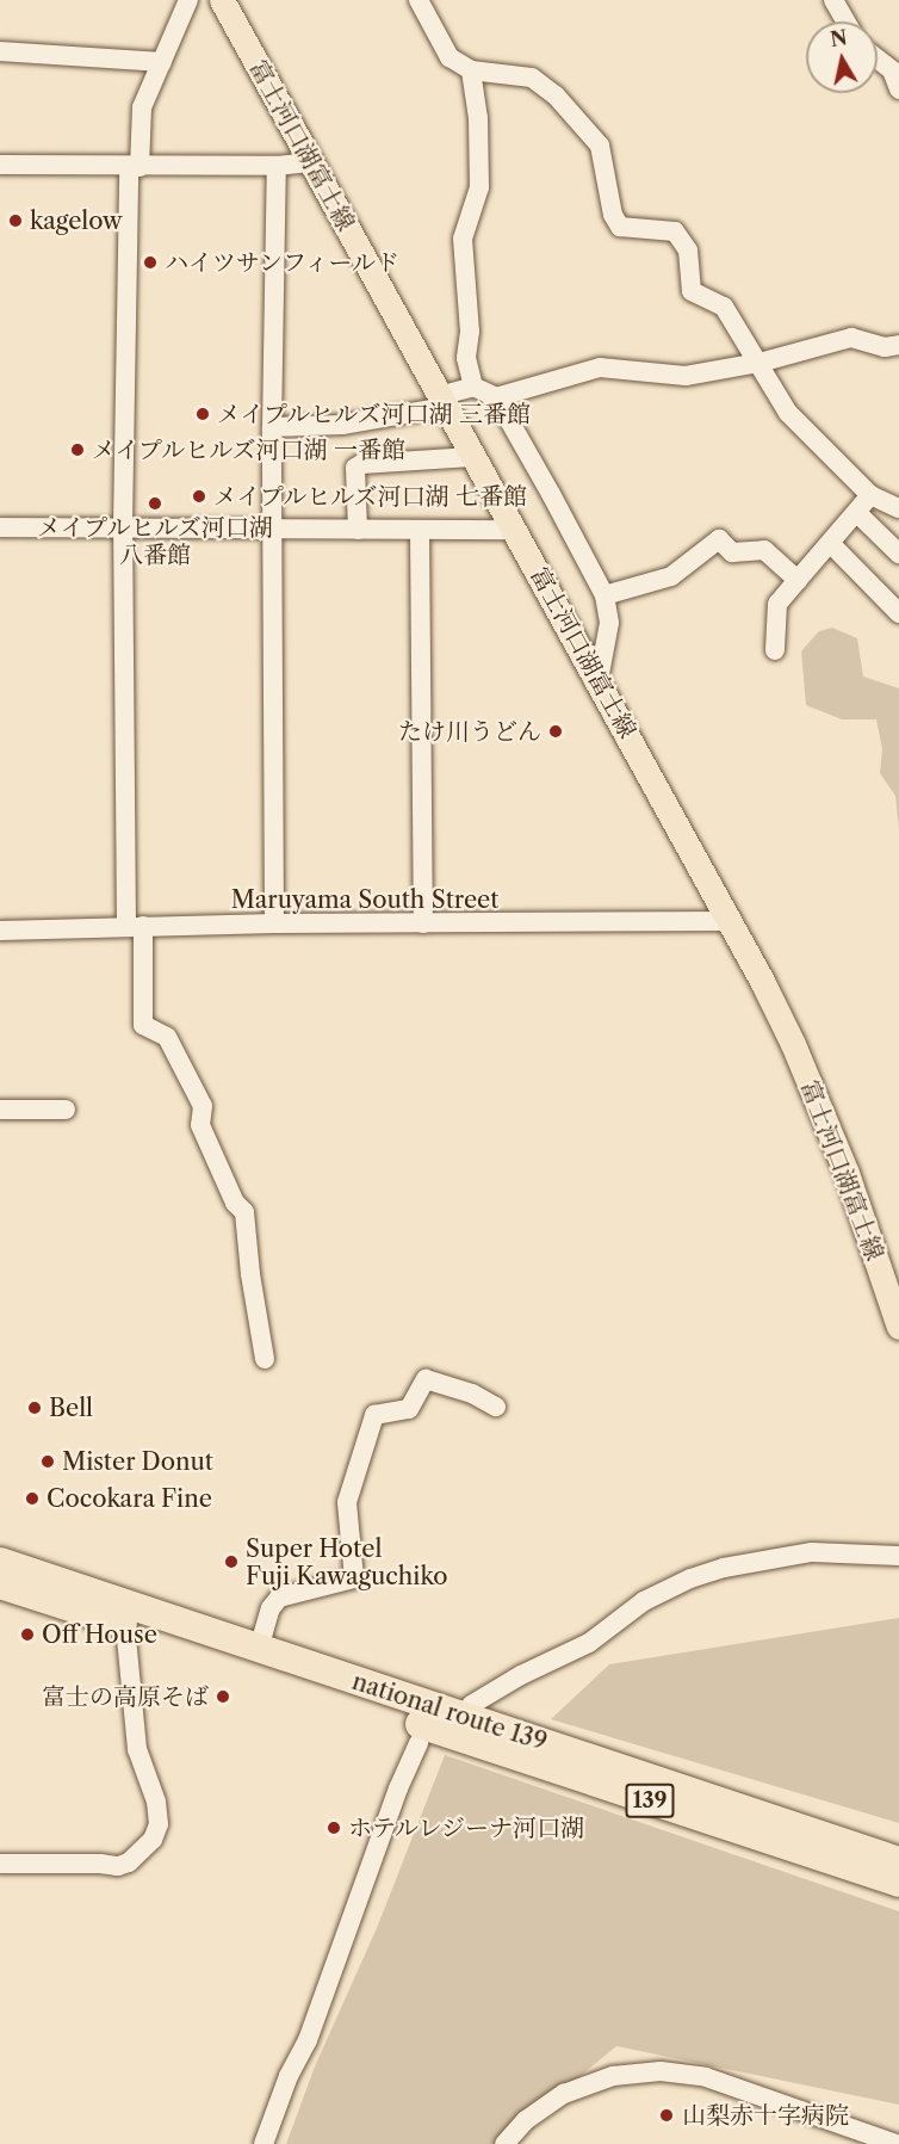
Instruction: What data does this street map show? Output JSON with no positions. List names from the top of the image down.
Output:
{
  "streets": {
    "highway": ["national route 139", "139"],
    "main road": ["富士河口湖富士線"],
    "street": ["Maruyama South Street"]
  },
  "crossings": [
    ["富士河口湖富士線", "Maruyama South Street"]
  ],
  "places": [
    "kagelow",
    "ハイツサンフィールド",
    "メイプルヒルズ河口湖 三番館",
    "メイプルヒルズ河口湖 一番館",
    "メイプルヒルズ河口湖 七番館",
    "メイプルヒルズ河口湖 八番館",
    "たけ川うどん",
    "Bell",
    "Mister Donut",
    "Cocokara Fine",
    "Super Hotel Fuji Kawaguchiko",
    "Off House",
    "富士の高原そば",
    "ホテルレジーナ河口湖",
    "山梨赤十字病院"
  ],
  "north": "top"
}
